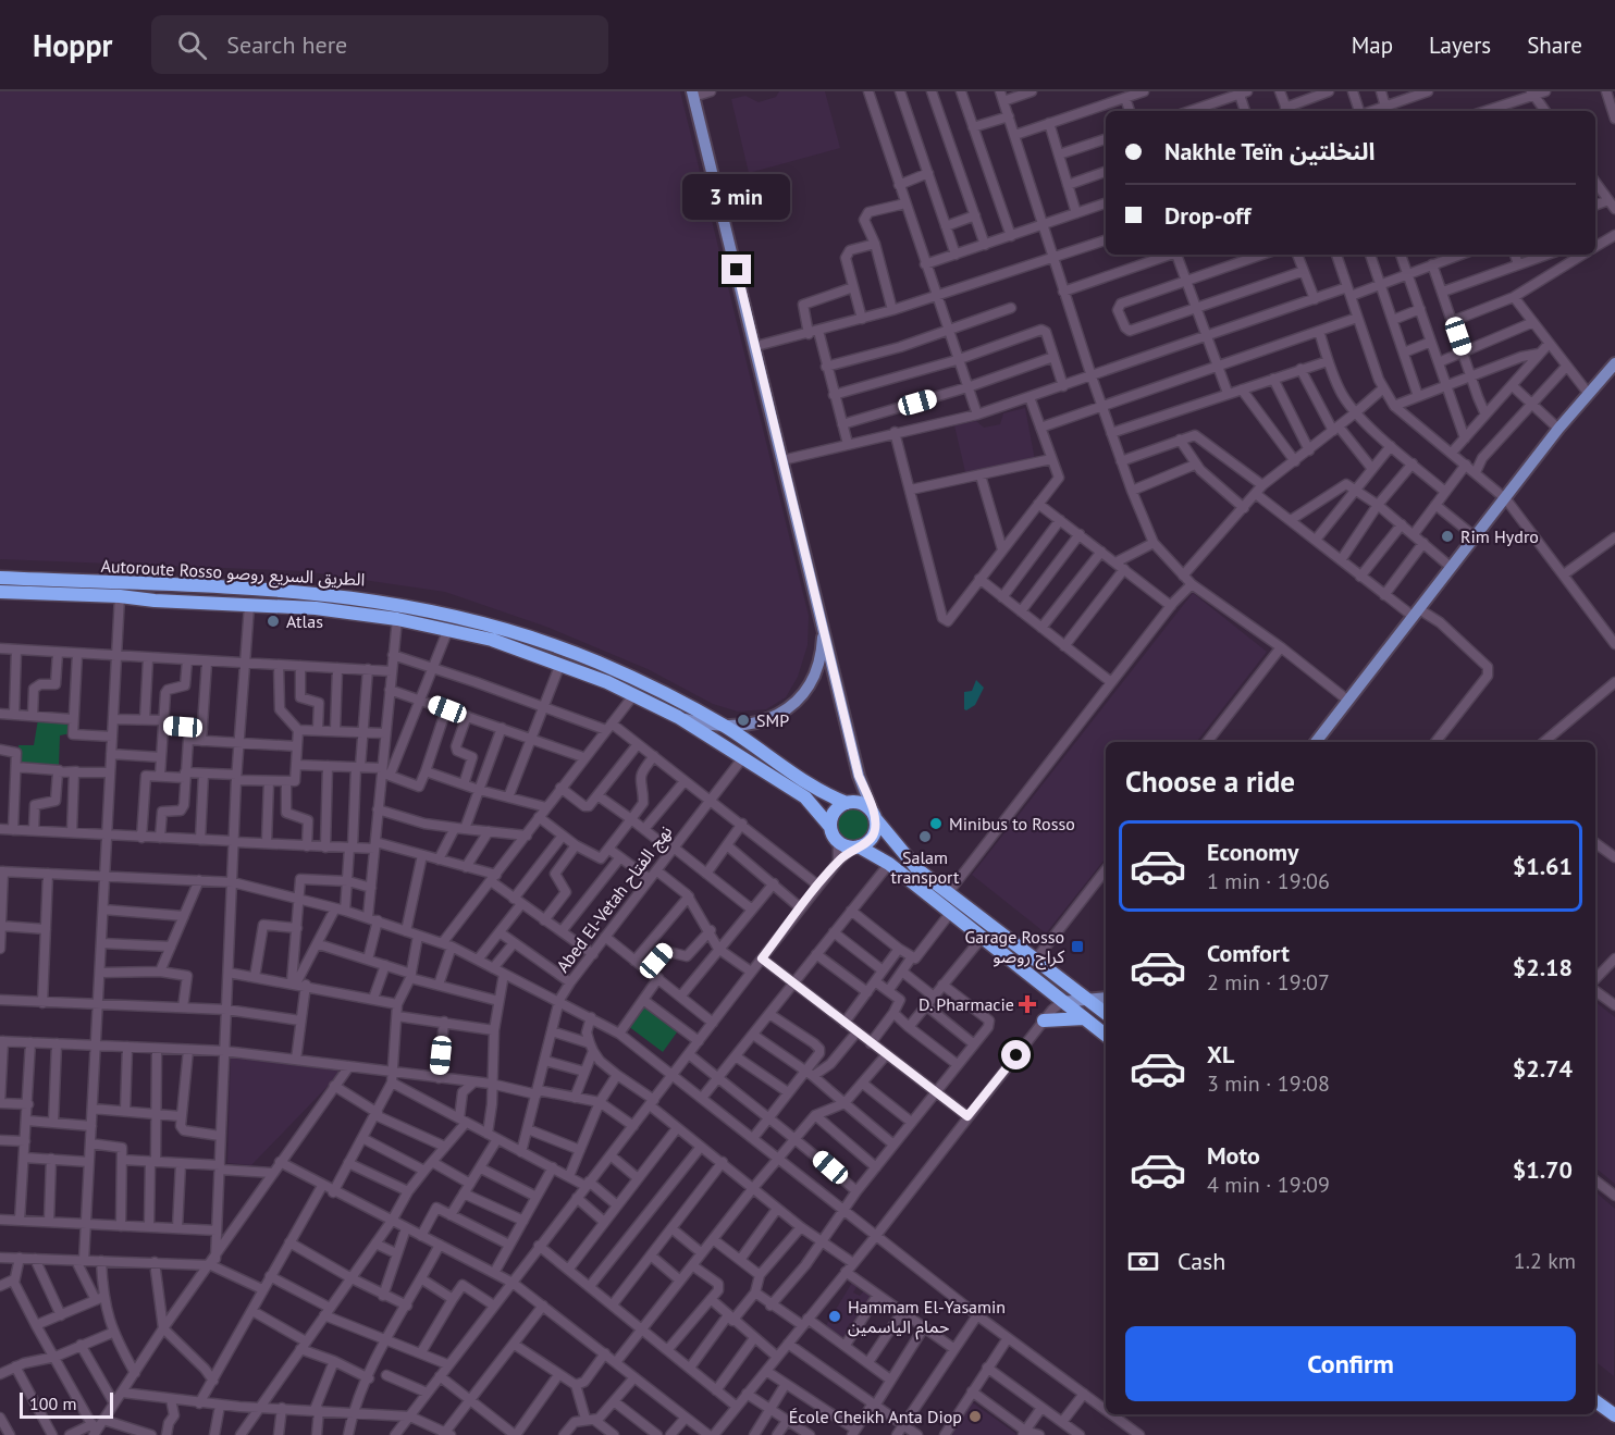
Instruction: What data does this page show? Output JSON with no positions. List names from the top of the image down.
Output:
{
  "streets": {
    "highway": ["Autoroute Rosso الطريق السريع روصو"],
    "street": ["Abed El-Vetah نهج الفتاح"]
  },
  "crossings": [
    ["Autoroute Rosso الطريق السريع روصو", "Abed El-Vetah نهج الفتاح"]
  ],
  "places": {
    "other": [
      "Rim Hydro",
      "Atlas",
      "SMP",
      "Minibus to Rosso",
      "Salam transport",
      "Hammam El-Yasamin حمام الياسمين",
      "École Cheikh Anta Diop"
    ],
    "transit": ["Garage Rosso كراج روصو"],
    "health": ["D. Pharmacie"]
  },
  "scale_bar": "100 m",
  "page": {
    "header": "Hoppr",
    "search": "Search here",
    "nav": ["Map", "Layers", "Share"],
    "banner": ["Nakhle Teïn النخلتين", "Drop-off"],
    "bubble": "3 min",
    "heading": "Choose a ride",
    "list": [
      {
        "name": "Economy",
        "note": "1 min · 19:06",
        "value": "$1.61"
      },
      {
        "name": "Comfort",
        "note": "2 min · 19:07",
        "value": "$2.18"
      },
      {
        "name": "XL",
        "note": "3 min · 19:08",
        "value": "$2.74"
      },
      {
        "name": "Moto",
        "note": "4 min · 19:09",
        "value": "$1.70"
      }
    ],
    "pay": ["Cash", "1.2 km"],
    "buttons": "Confirm",
    "scale": "100 m"
  }
}
